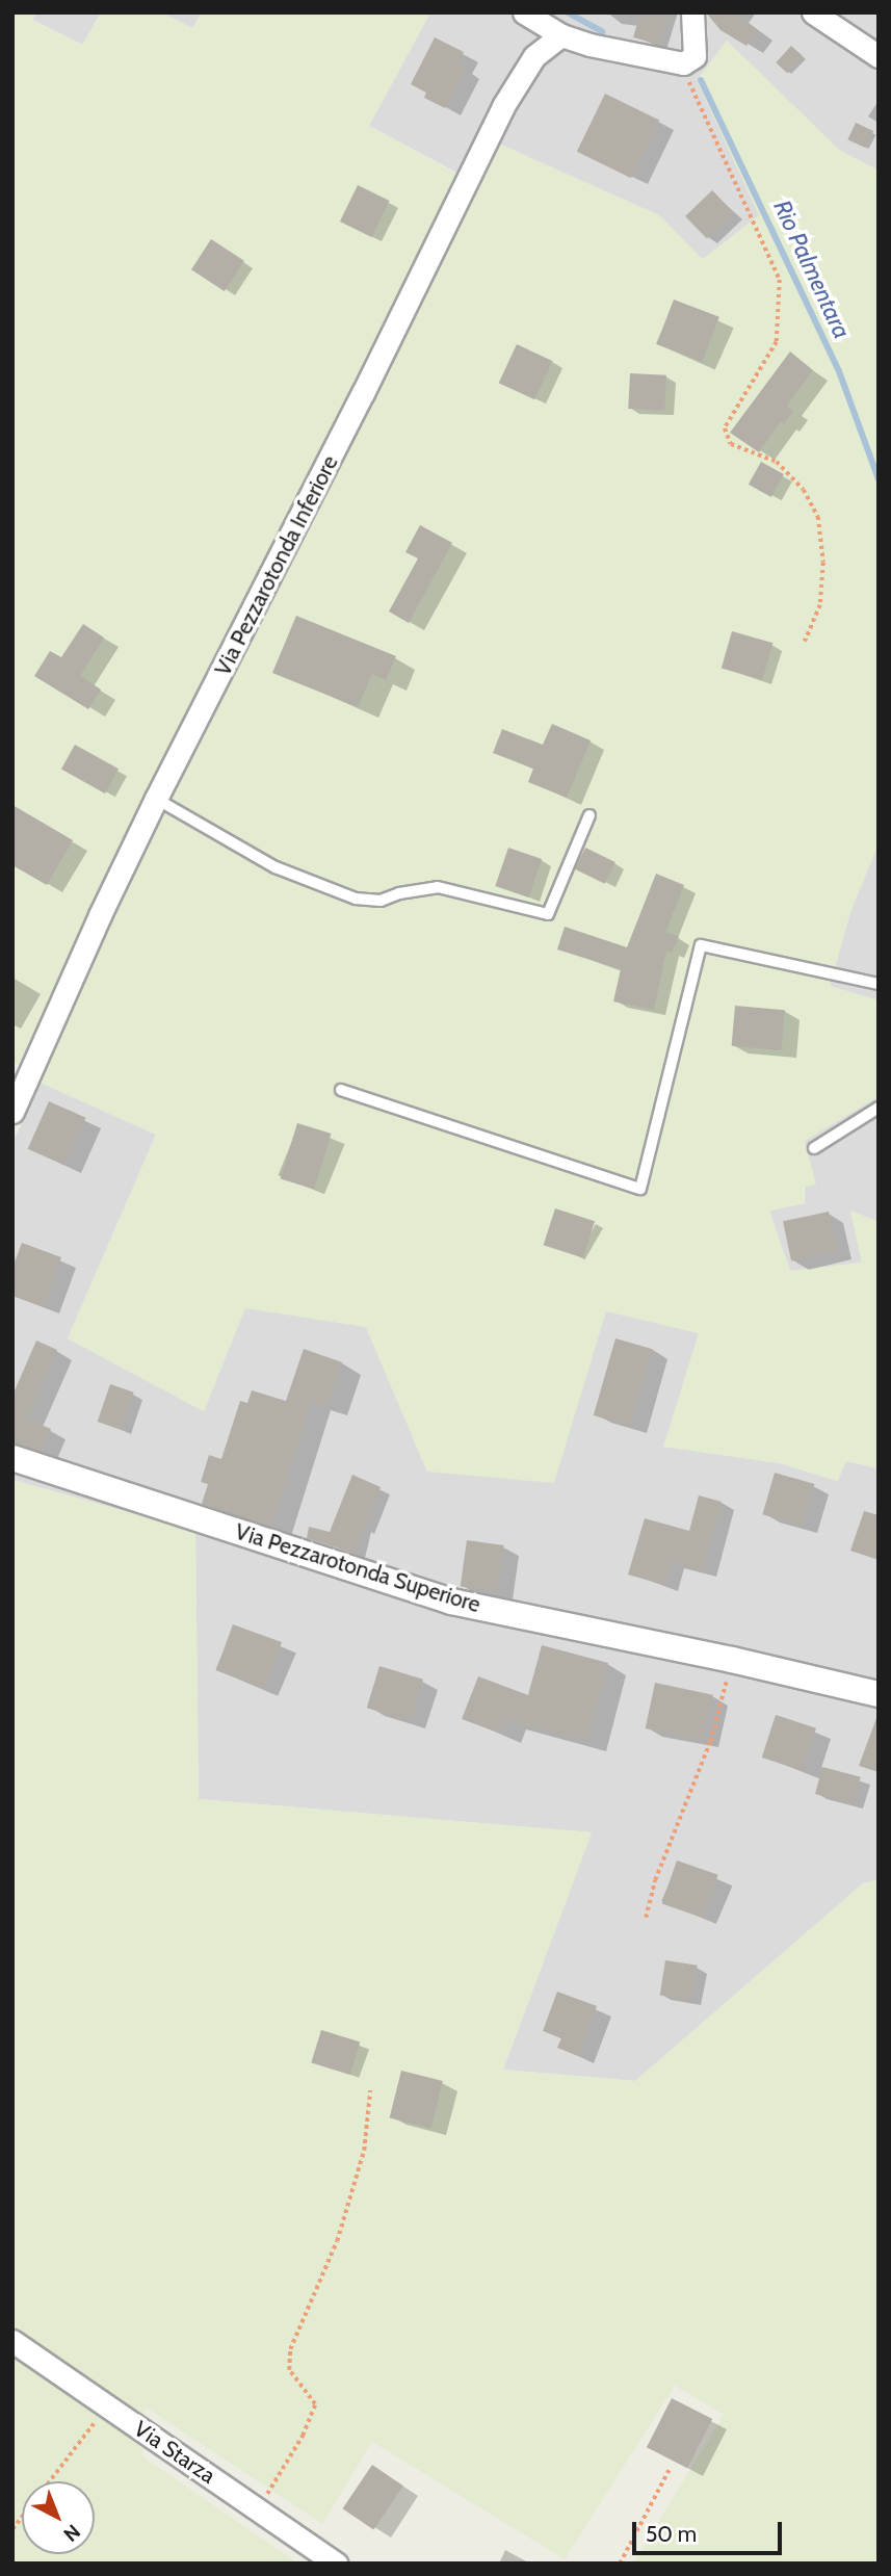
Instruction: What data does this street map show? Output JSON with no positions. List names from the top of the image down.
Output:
{
  "streets": {
    "street": ["Via Pezzarotonda Inferiore", "Via Pezzarotonda Superiore", "Via Starza"]
  },
  "water": ["Rio Palmentara"],
  "scale_bar": "50 m",
  "north": "bottom right"
}
